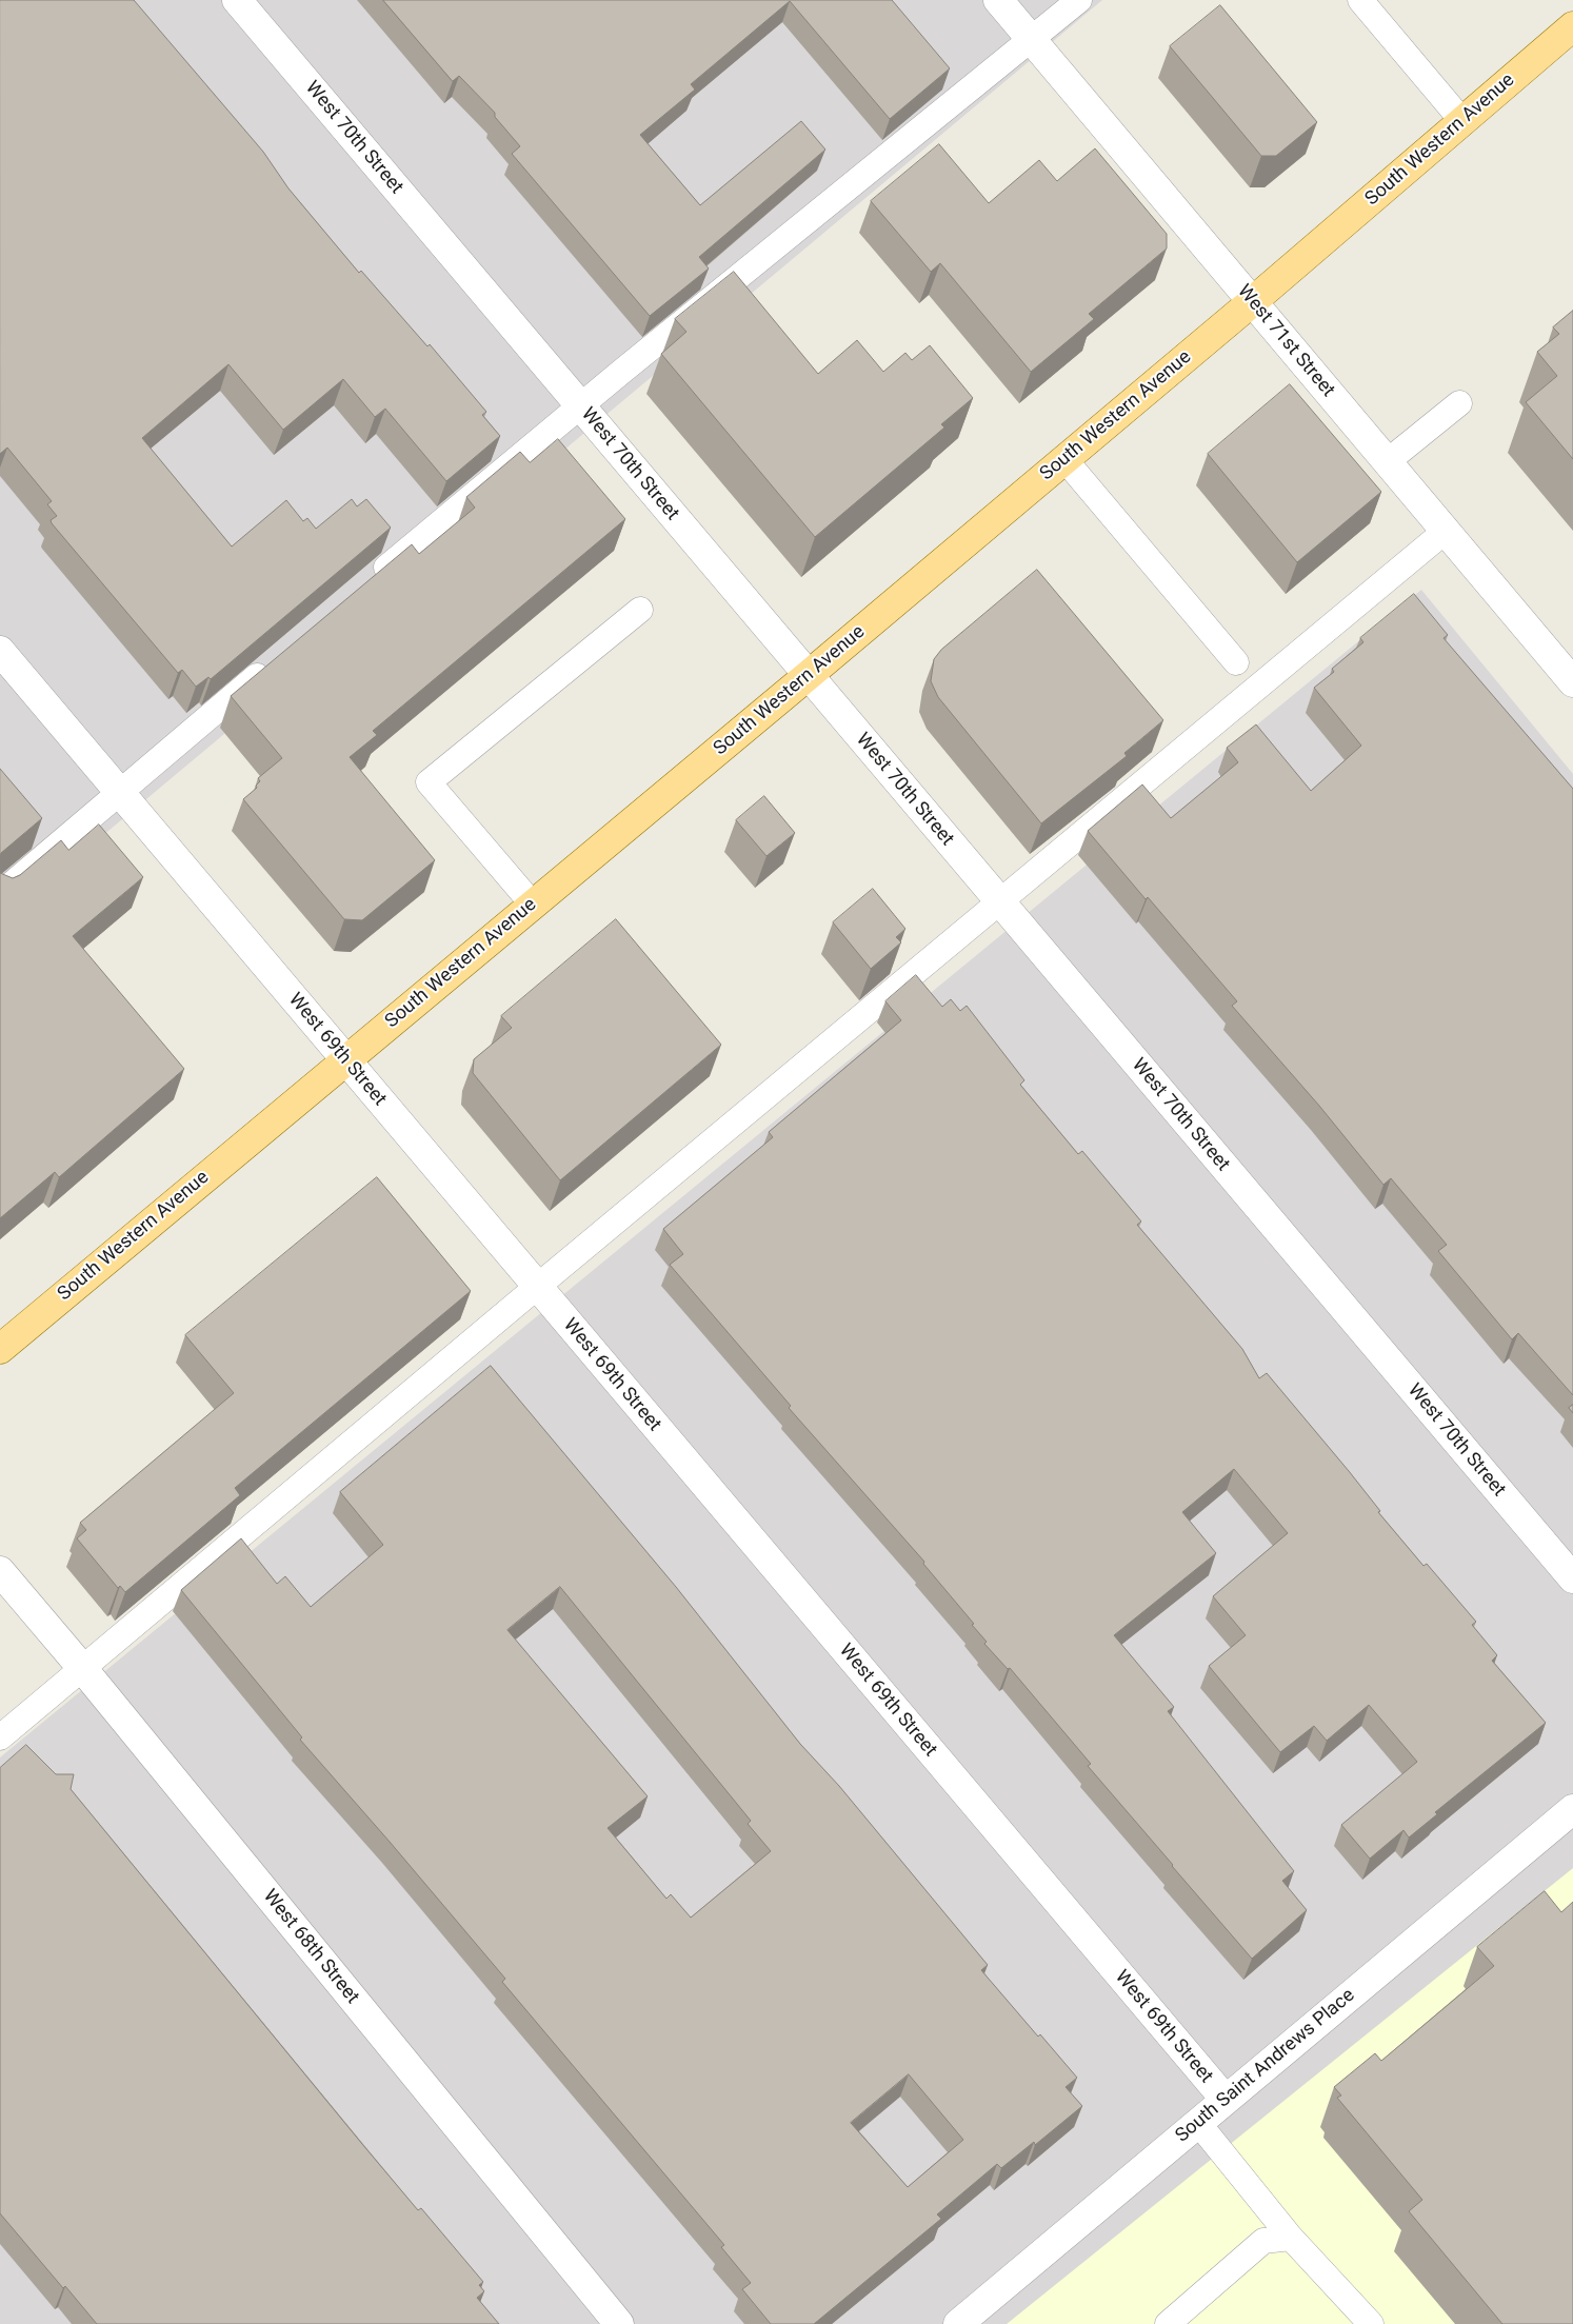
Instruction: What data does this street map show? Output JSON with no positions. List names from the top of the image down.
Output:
{
  "streets": {
    "main road": ["South Western Avenue"],
    "street": [
      "West 70th Street",
      "West 71st Street",
      "West 69th Street",
      "West 68th Street",
      "South Saint Andrews Place"
    ]
  },
  "crossings": [
    ["West 70th Street", "South Western Avenue"],
    ["South Western Avenue", "West 71st Street"],
    ["South Western Avenue", "West 69th Street"],
    ["West 69th Street", "South Saint Andrews Place"]
  ]
}
